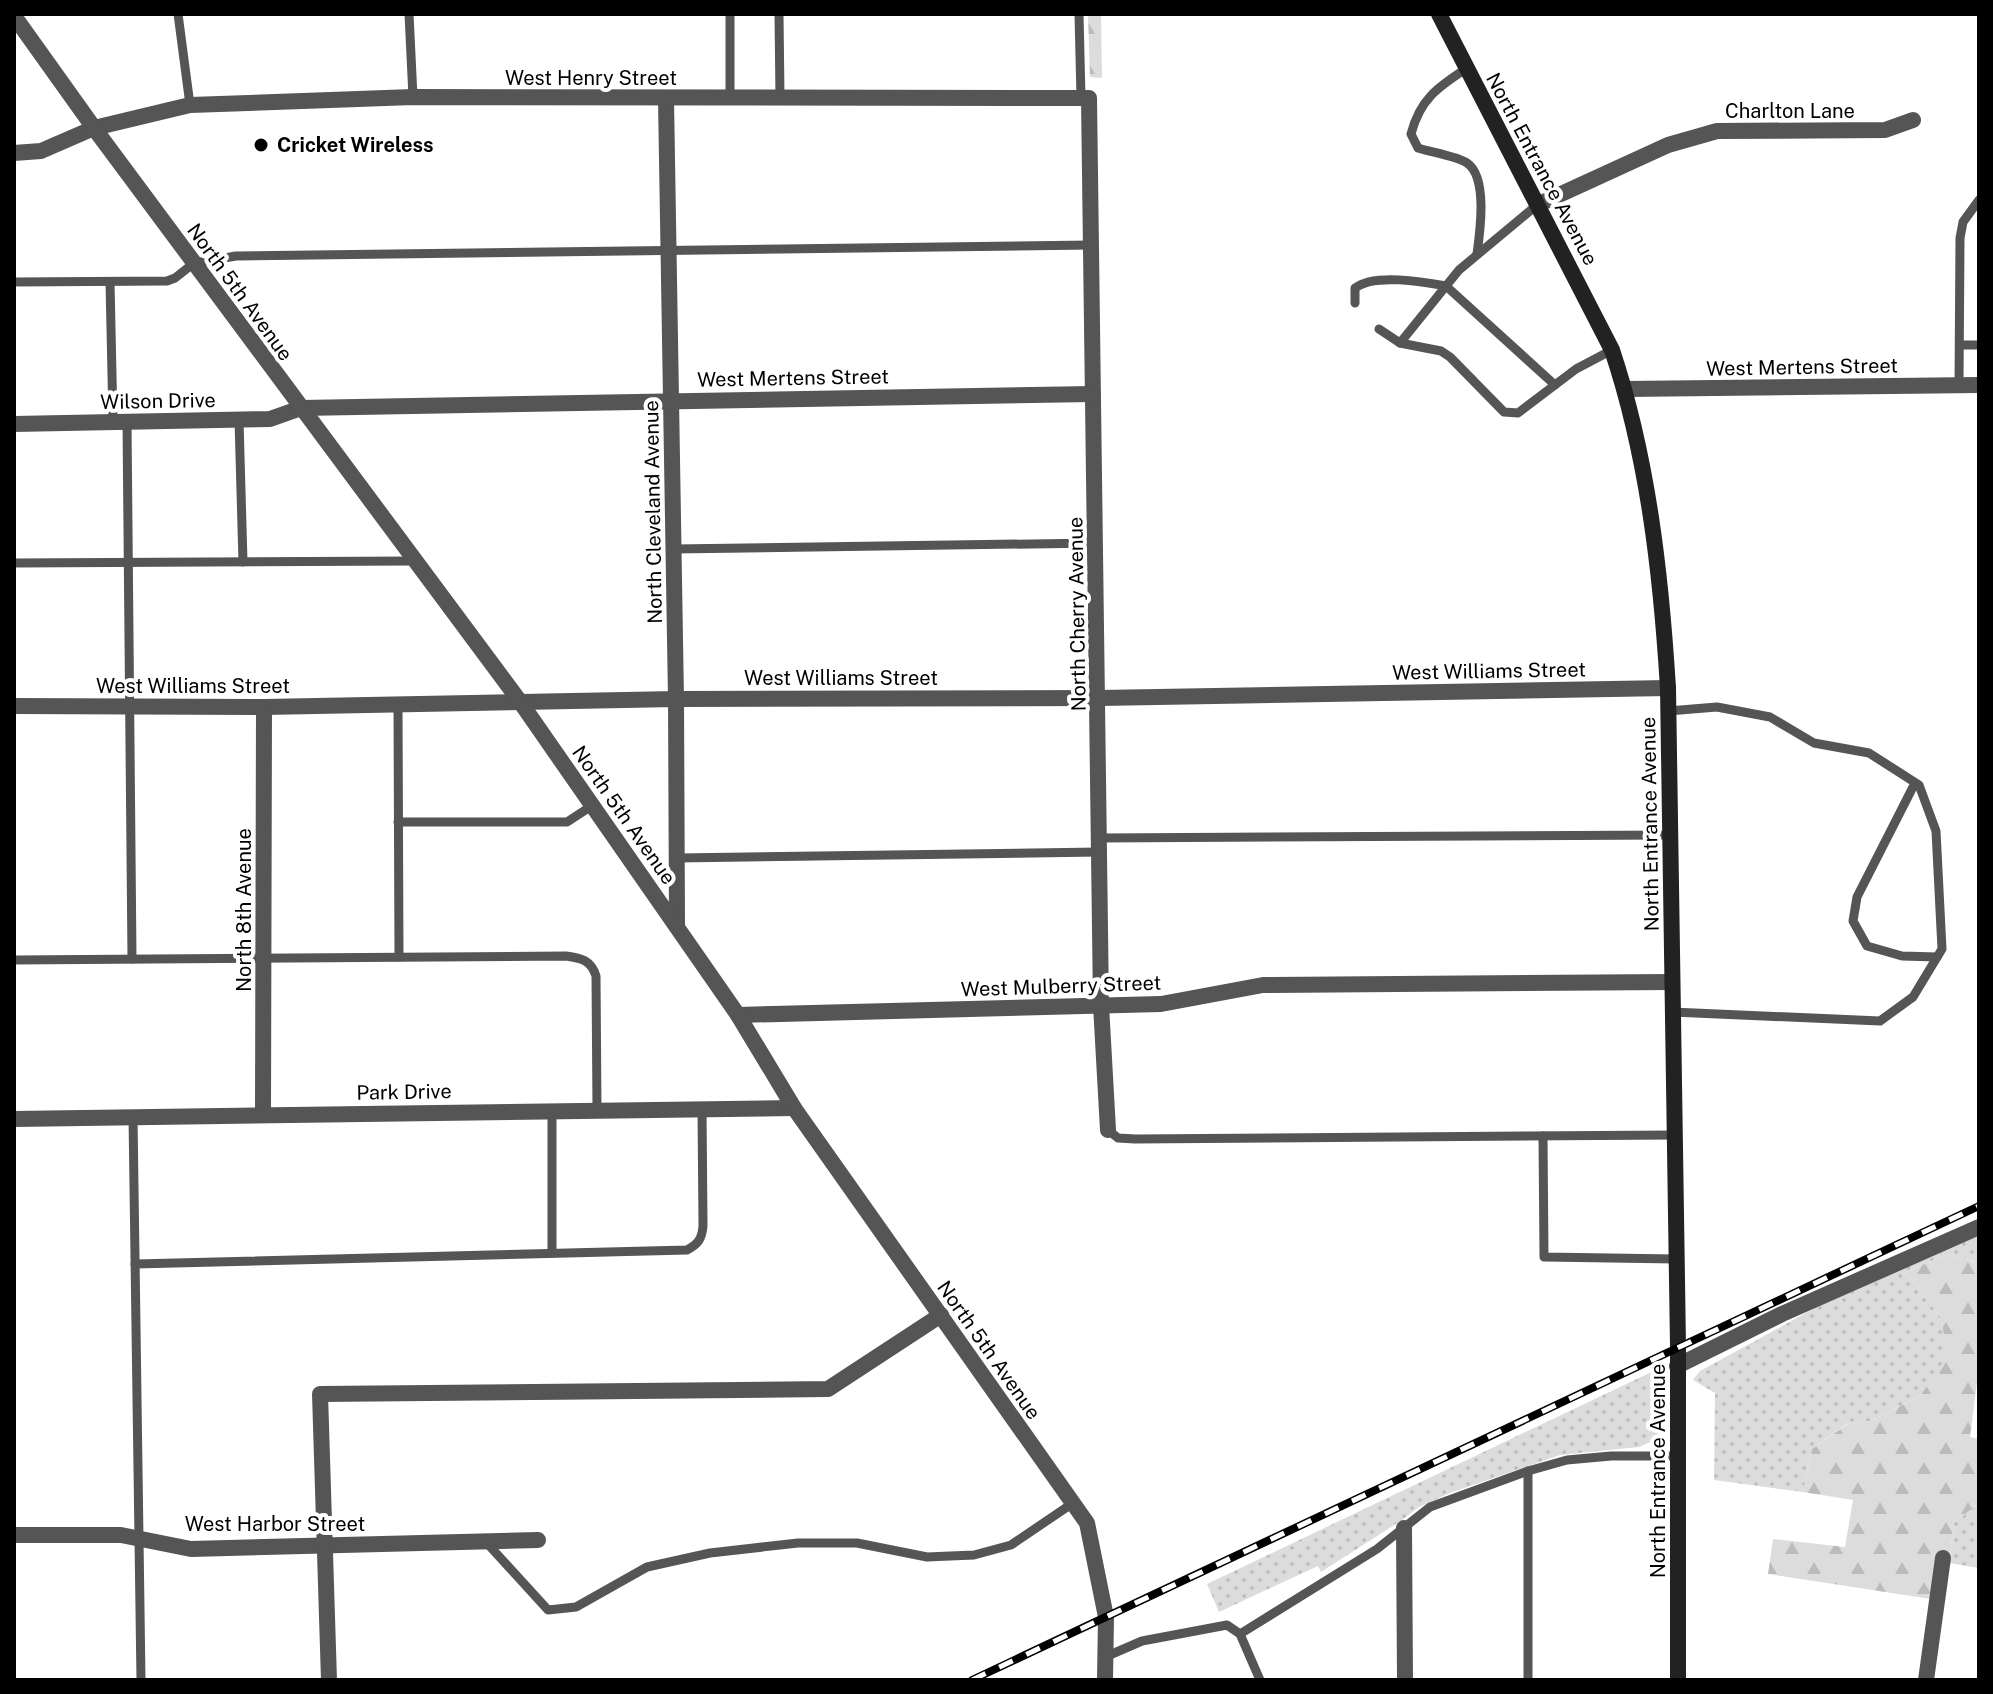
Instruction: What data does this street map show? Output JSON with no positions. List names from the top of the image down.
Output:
{
  "streets": {
    "main road": ["North Entrance Avenue"],
    "street": [
      "West Henry Street",
      "Charlton Lane",
      "North 5th Avenue",
      "West Mertens Street",
      "Wilson Drive",
      "North Cleveland Avenue",
      "North Cherry Avenue",
      "West Williams Street",
      "North 8th Avenue",
      "West Mulberry Street",
      "Park Drive",
      "West Harbor Street"
    ]
  },
  "crossings": [
    ["West Henry Street", "North 5th Avenue"],
    ["West Henry Street", "North Cleveland Avenue"],
    ["West Henry Street", "North Cherry Avenue"],
    ["Charlton Lane", "North Entrance Avenue"],
    ["North Entrance Avenue", "West Mertens Street"],
    ["North Entrance Avenue", "West Williams Street"],
    ["North Entrance Avenue", "West Mulberry Street"],
    ["North 5th Avenue", "West Mertens Street"],
    ["North 5th Avenue", "Wilson Drive"],
    ["North 5th Avenue", "North Cleveland Avenue"],
    ["North 5th Avenue", "West Williams Street"],
    ["North 5th Avenue", "West Mulberry Street"],
    ["North 5th Avenue", "Park Drive"],
    ["West Mertens Street", "Wilson Drive"],
    ["West Mertens Street", "North Cleveland Avenue"],
    ["West Mertens Street", "North Cherry Avenue"],
    ["North Cleveland Avenue", "West Williams Street"],
    ["North Cherry Avenue", "West Williams Street"],
    ["North Cherry Avenue", "West Mulberry Street"],
    ["West Williams Street", "North 8th Avenue"],
    ["North 8th Avenue", "Park Drive"]
  ],
  "places": ["Cricket Wireless"]
}
